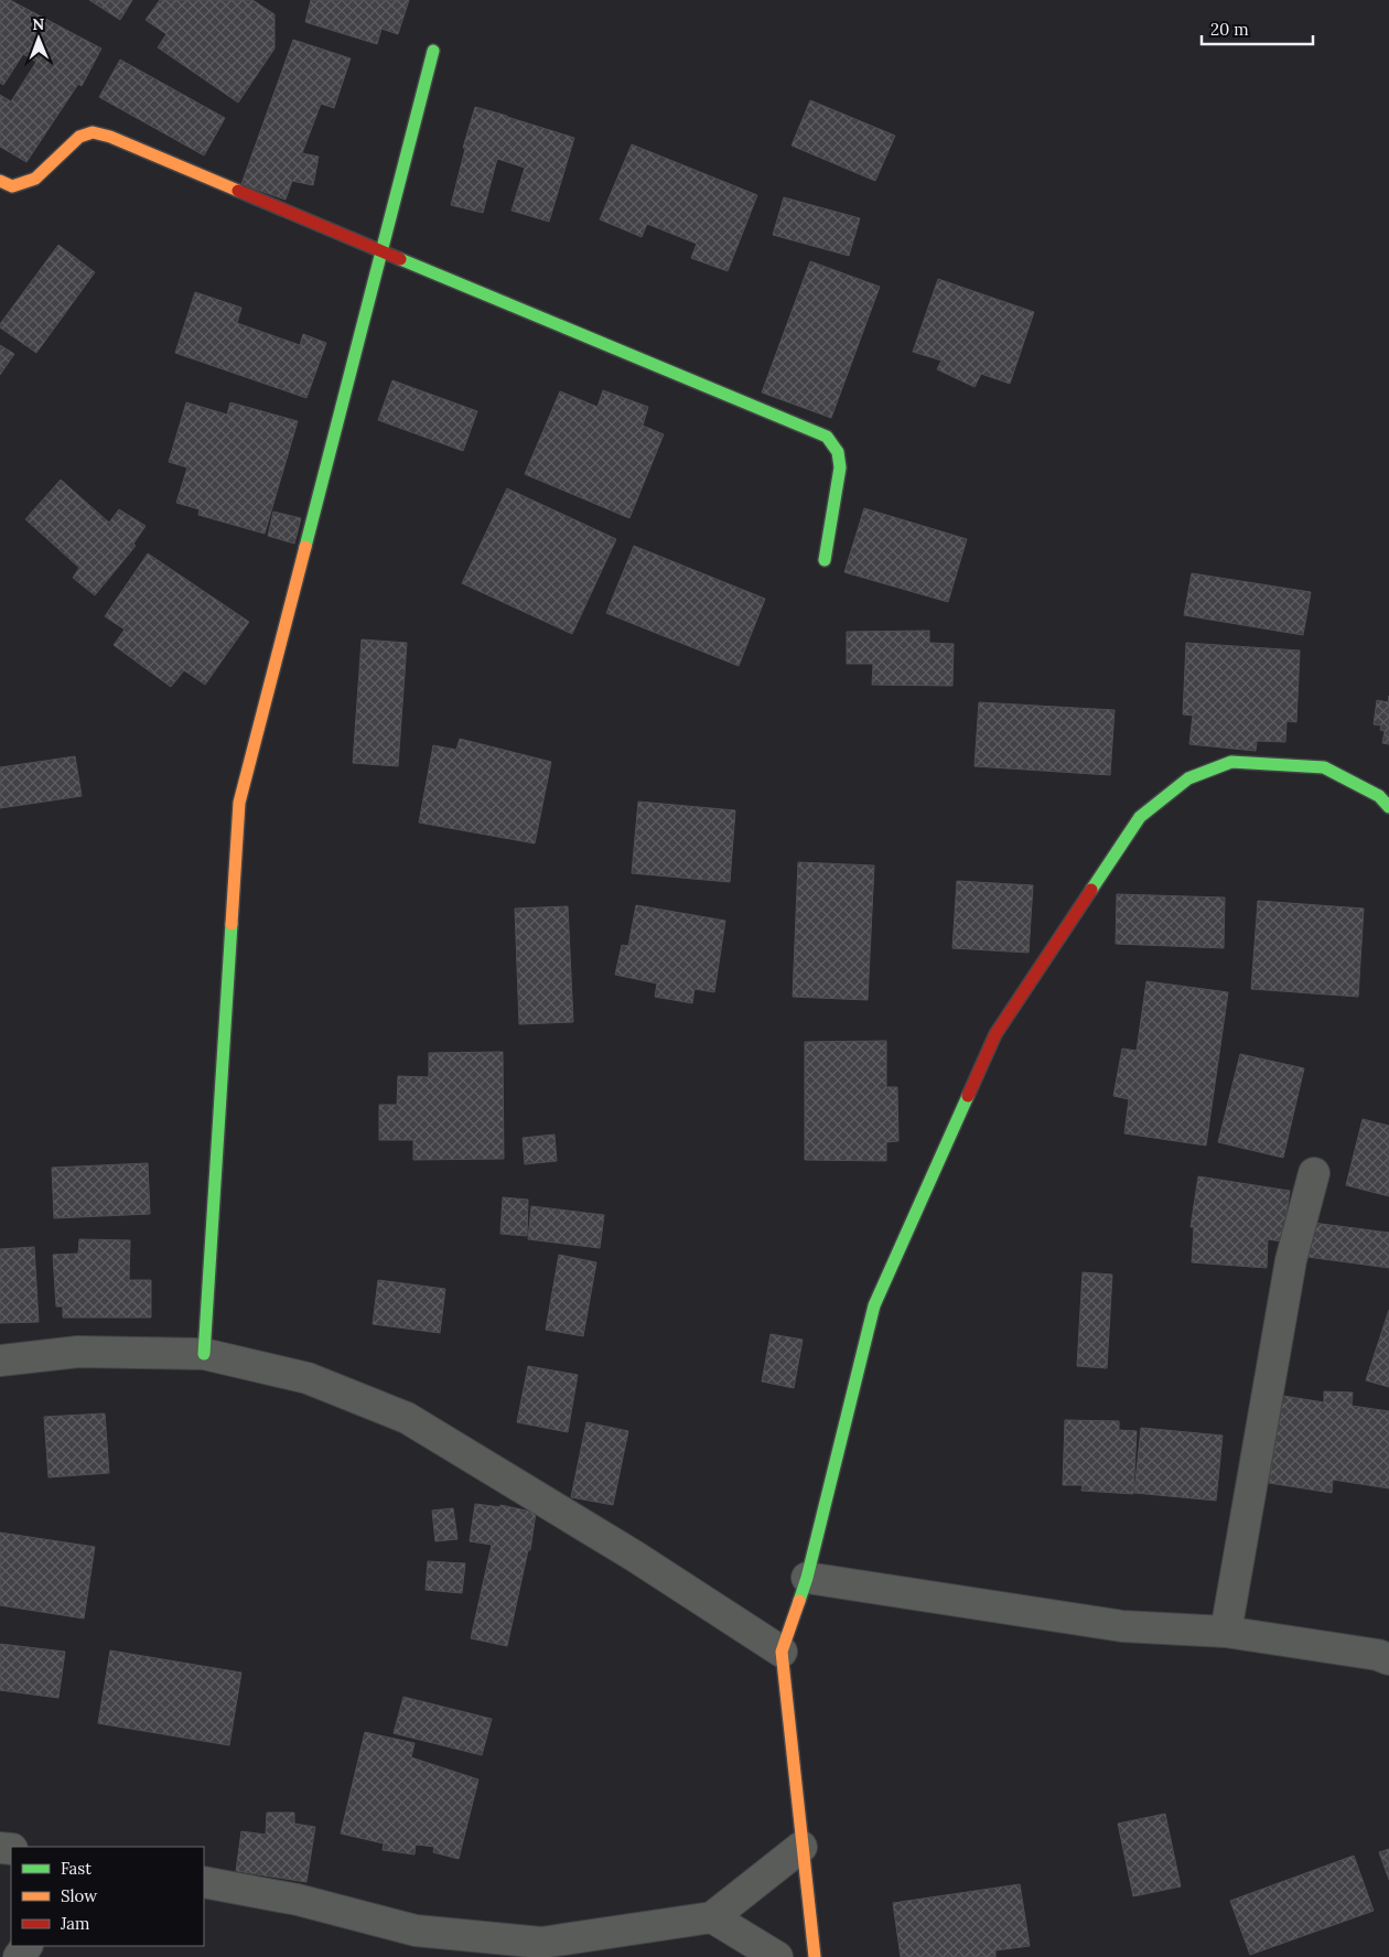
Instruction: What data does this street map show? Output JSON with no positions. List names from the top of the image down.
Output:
{
  "legend": ["Fast", "Slow", "Jam"],
  "scale_bar": "20 m",
  "north": "top"
}
